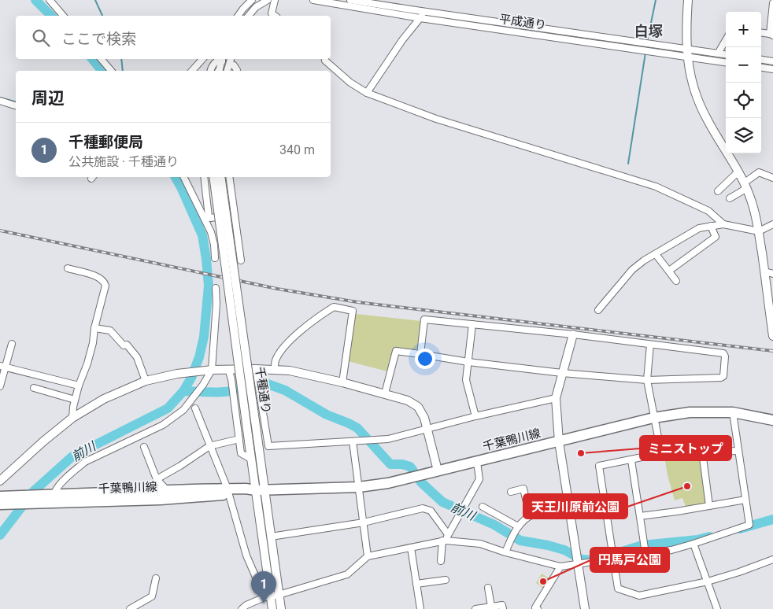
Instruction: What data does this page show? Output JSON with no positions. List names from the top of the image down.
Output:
{
  "streets": {
    "main road": ["千葉鴨川線"],
    "street": ["平成通り", "千種通り"]
  },
  "crossings": [
    ["千種通り", "千葉鴨川線"]
  ],
  "districts": ["白塚"],
  "water": ["前川"],
  "places": ["ミニストップ", "天王川原前公園", "円馬戸公園"],
  "page": {
    "map_buttons": ["+", "−"],
    "search": "ここで検索",
    "heading": "周辺",
    "list": [
      {
        "mark": "1",
        "name": "千種郵便局",
        "note": "公共施設 · 千種通り",
        "value": "340 m"
      }
    ],
    "pins": "1"
  }
}
